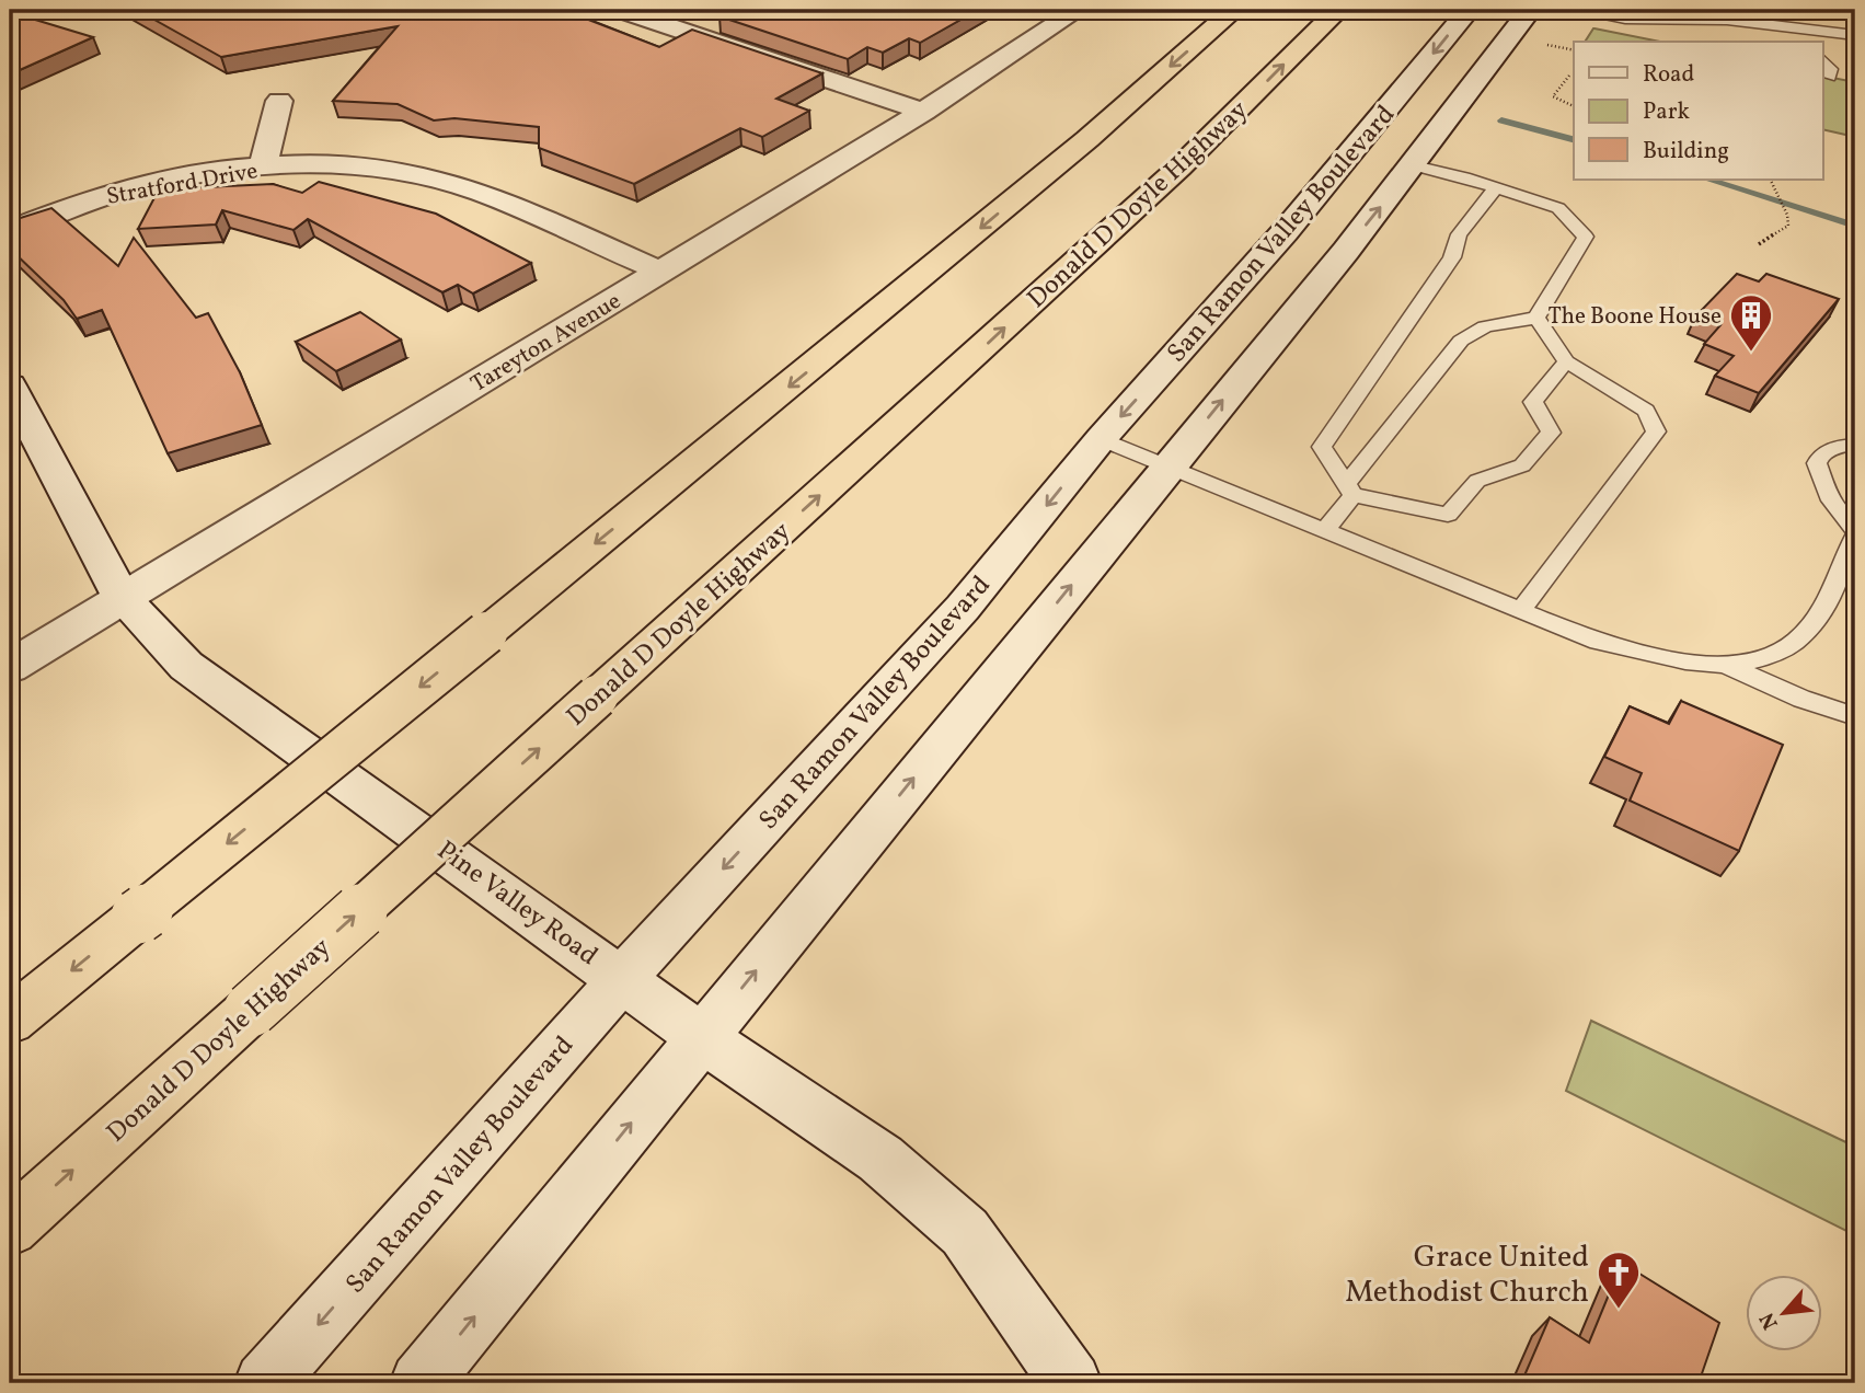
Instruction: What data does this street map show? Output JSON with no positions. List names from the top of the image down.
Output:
{
  "streets": {
    "highway": ["Donald D Doyle Highway"],
    "street": [
      "Stratford Drive",
      "San Ramon Valley Boulevard",
      "Tareyton Avenue",
      "Pine Valley Road"
    ]
  },
  "crossings": [
    ["Stratford Drive", "Tareyton Avenue"],
    ["San Ramon Valley Boulevard", "Pine Valley Road"],
    ["Tareyton Avenue", "Pine Valley Road"]
  ],
  "places": {
    "building": ["The Boone House"],
    "church": ["Grace United Methodist Church"]
  },
  "legend": ["Road", "Park", "Building"],
  "north": "bottom left"
}
